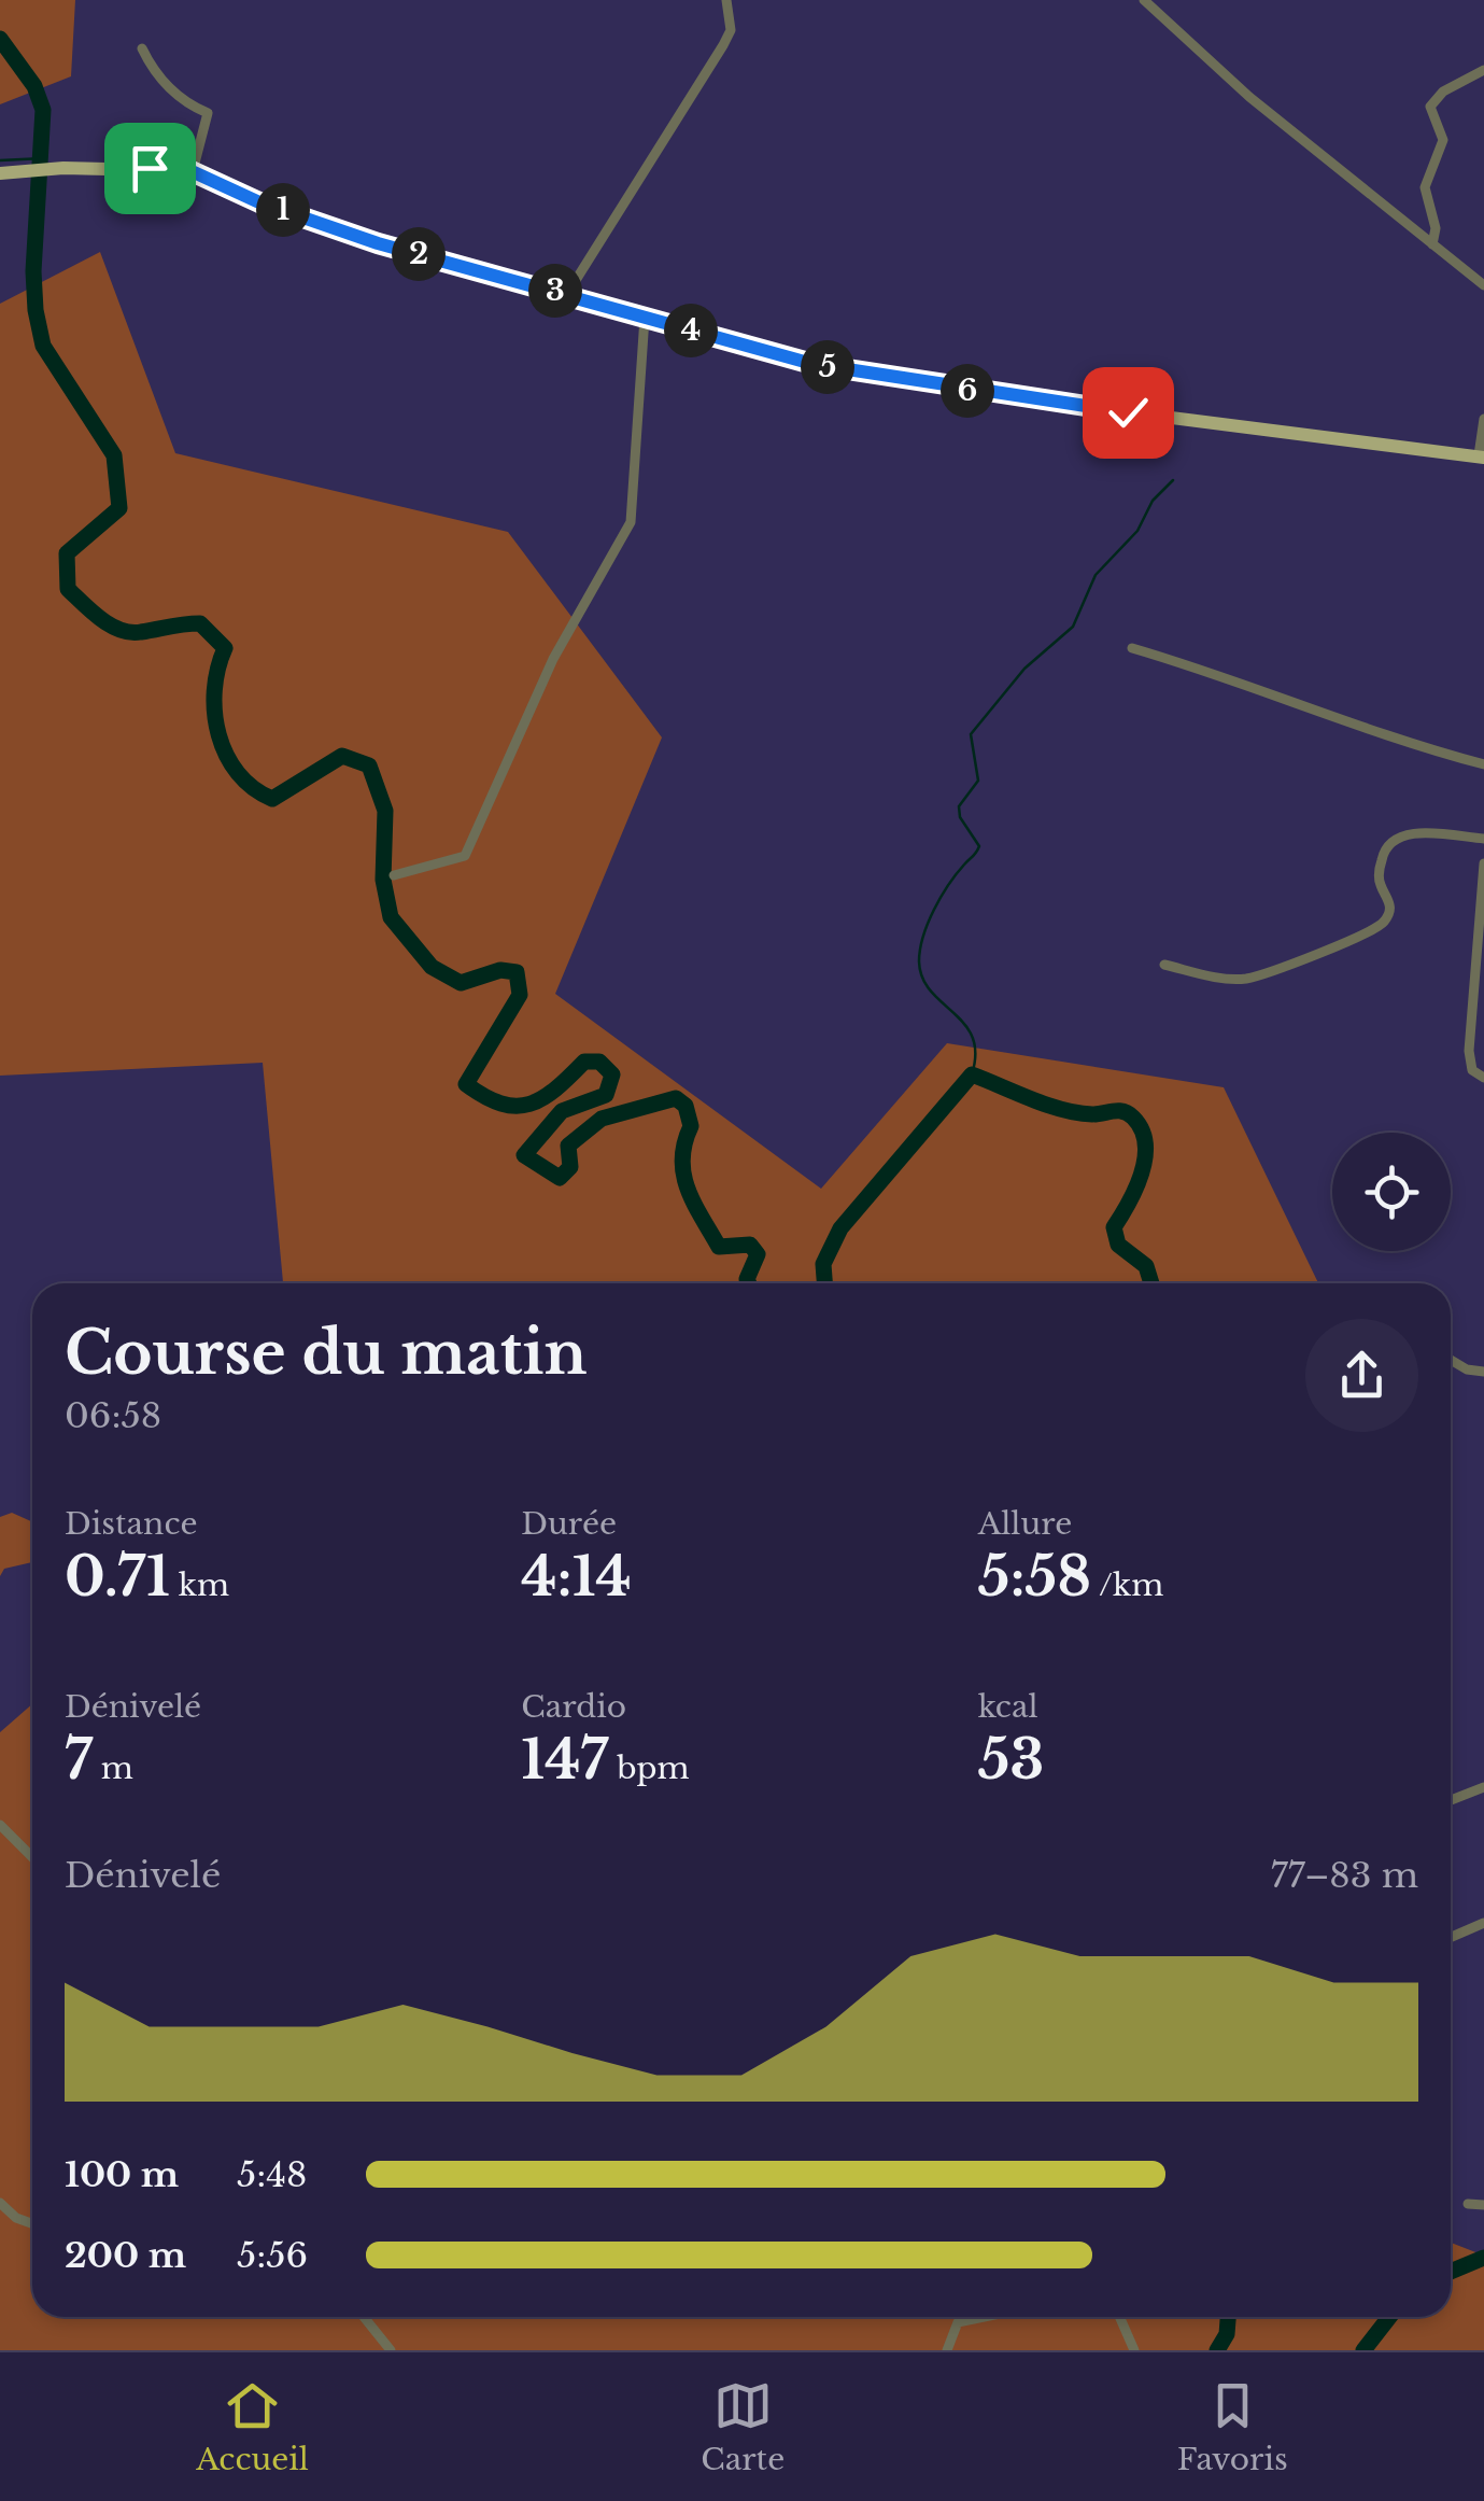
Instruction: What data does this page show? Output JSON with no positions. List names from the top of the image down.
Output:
{
  "page": {
    "pins": [
      "1",
      "2",
      "3",
      "4",
      "5",
      "6"
    ],
    "heading": ["Course du matin", "06:58"],
    "stats": [
      ["Distance", "0.71 km"],
      ["Durée", "4:14"],
      ["Allure", "5:58 /km"],
      ["Dénivelé", "7 m"],
      ["Cardio", "147 bpm"],
      ["kcal", "53"]
    ],
    "chart": ["Dénivelé", "77–83 m"],
    "list": [
      {
        "name": "100 m",
        "note": "5:48"
      },
      {
        "name": "200 m",
        "note": "5:56"
      }
    ],
    "tabs": ["Accueil", "Carte", "Favoris"]
  }
}
